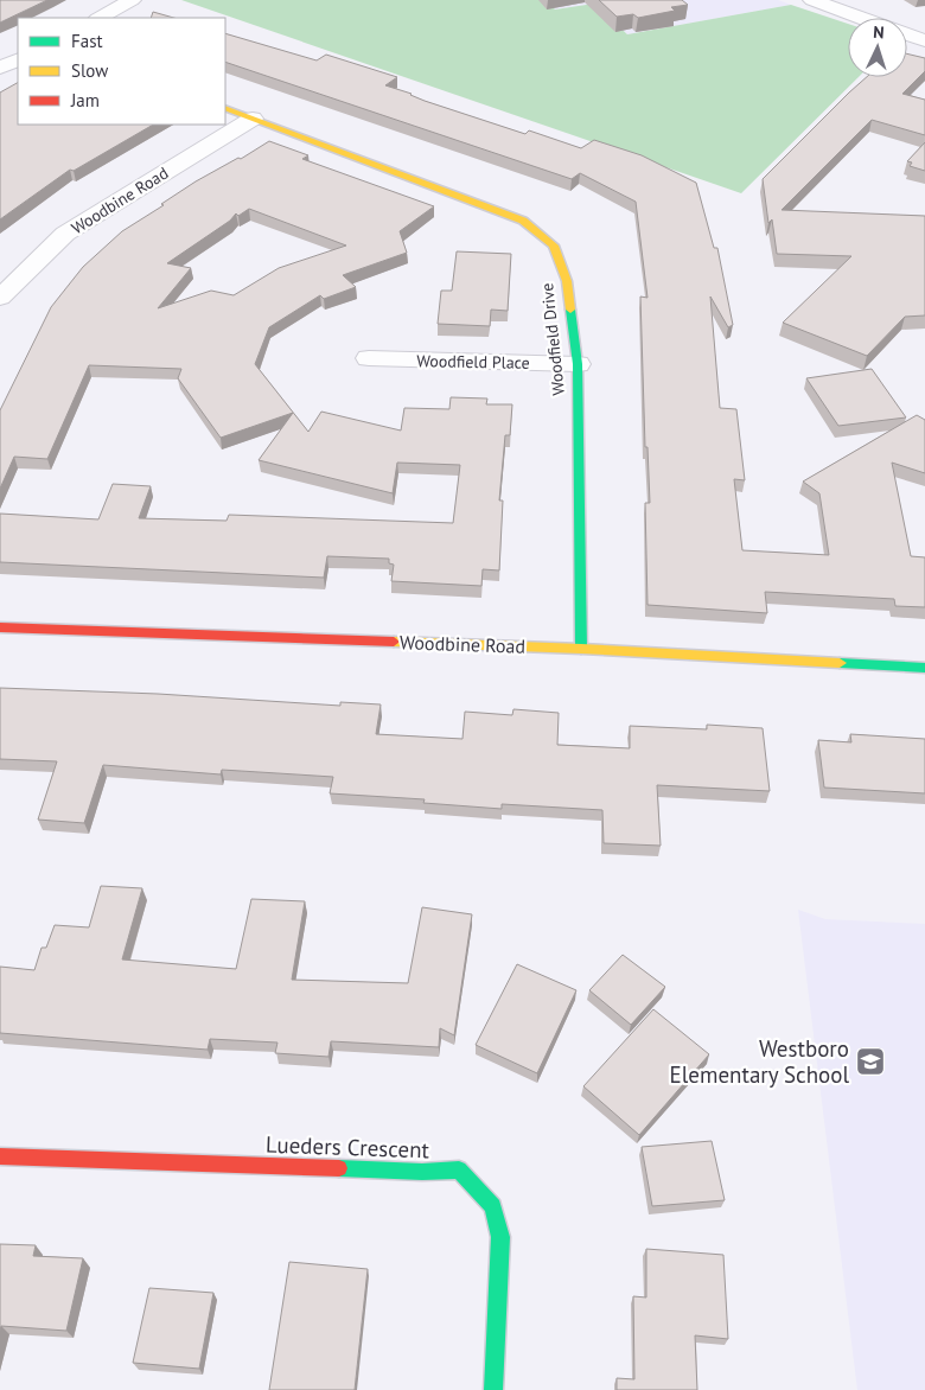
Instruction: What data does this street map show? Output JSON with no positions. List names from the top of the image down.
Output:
{
  "streets": {
    "street": [
      "Woodbine Road",
      "Woodfield Drive",
      "Woodfield Place",
      "Lueders Crescent"
    ]
  },
  "crossings": [
    ["Woodbine Road", "Woodfield Drive"],
    ["Woodfield Drive", "Woodfield Place"]
  ],
  "places": {
    "school or university": ["Westboro Elementary School"]
  },
  "legend": ["Fast", "Slow", "Jam"],
  "north": "top"
}
